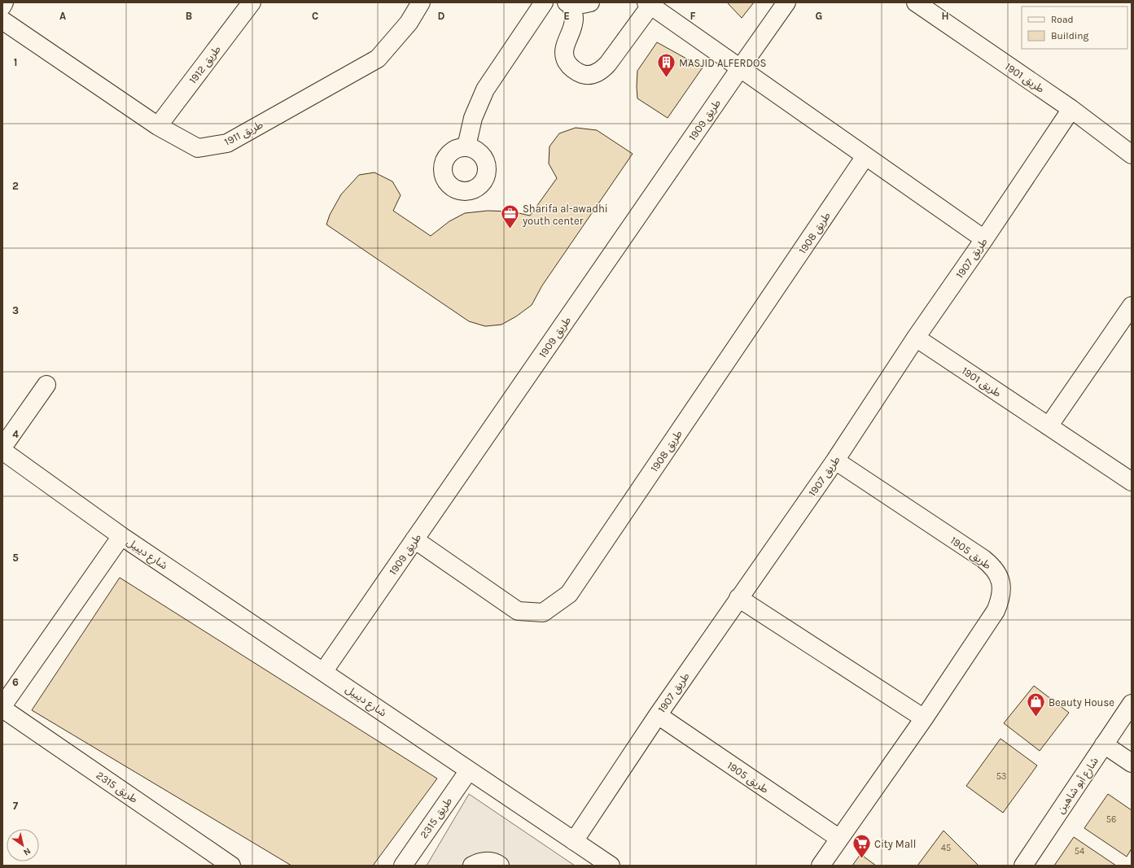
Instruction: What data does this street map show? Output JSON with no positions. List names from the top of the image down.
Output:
{
  "streets": {
    "street": [
      "طريق 1912",
      "طريق 1901",
      "طريق 1909",
      "طريق 1911",
      "طريق 1908",
      "طريق 1907",
      "طريق 1905",
      "شارع ديبيل",
      "شارع أبو شاهين",
      "طريق 2315"
    ]
  },
  "crossings": [
    ["طريق 1912", "طريق 1911"],
    ["طريق 1901", "طريق 1907"],
    ["طريق 1909", "طريق 1908"],
    ["طريق 1909", "شارع ديبيل"],
    ["طريق 1907", "طريق 1905"],
    ["طريق 1907", "شارع ديبيل"],
    ["شارع ديبيل", "طريق 2315"]
  ],
  "places": {
    "building": ["MASJID ALFERDOS"],
    "office": ["Sharifa al-awadhi youth center"],
    "shop": ["Beauty House"],
    "supermarket": ["City Mall"]
  },
  "house_numbers": [
    "53",
    "56",
    "45",
    "54"
  ],
  "legend": ["Road", "Building"],
  "north": "bottom right",
  "grid": {
    "columns": [
      "A",
      "B",
      "C",
      "D",
      "E",
      "F",
      "G",
      "H"
    ],
    "rows": [
      "1",
      "2",
      "3",
      "4",
      "5",
      "6",
      "7"
    ]
  }
}
